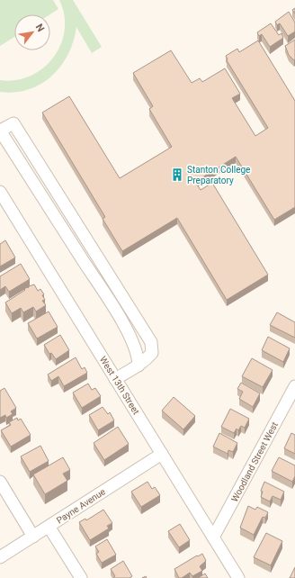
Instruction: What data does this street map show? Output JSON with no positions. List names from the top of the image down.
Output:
{
  "streets": {
    "street": ["West 13th Street", "Woodland Street West", "Payne Avenue"]
  },
  "crossings": [
    ["West 13th Street", "Woodland Street West"],
    ["West 13th Street", "Payne Avenue"]
  ],
  "places": {
    "building": ["Stanton College Preparatory"]
  },
  "north": "top right"
}
